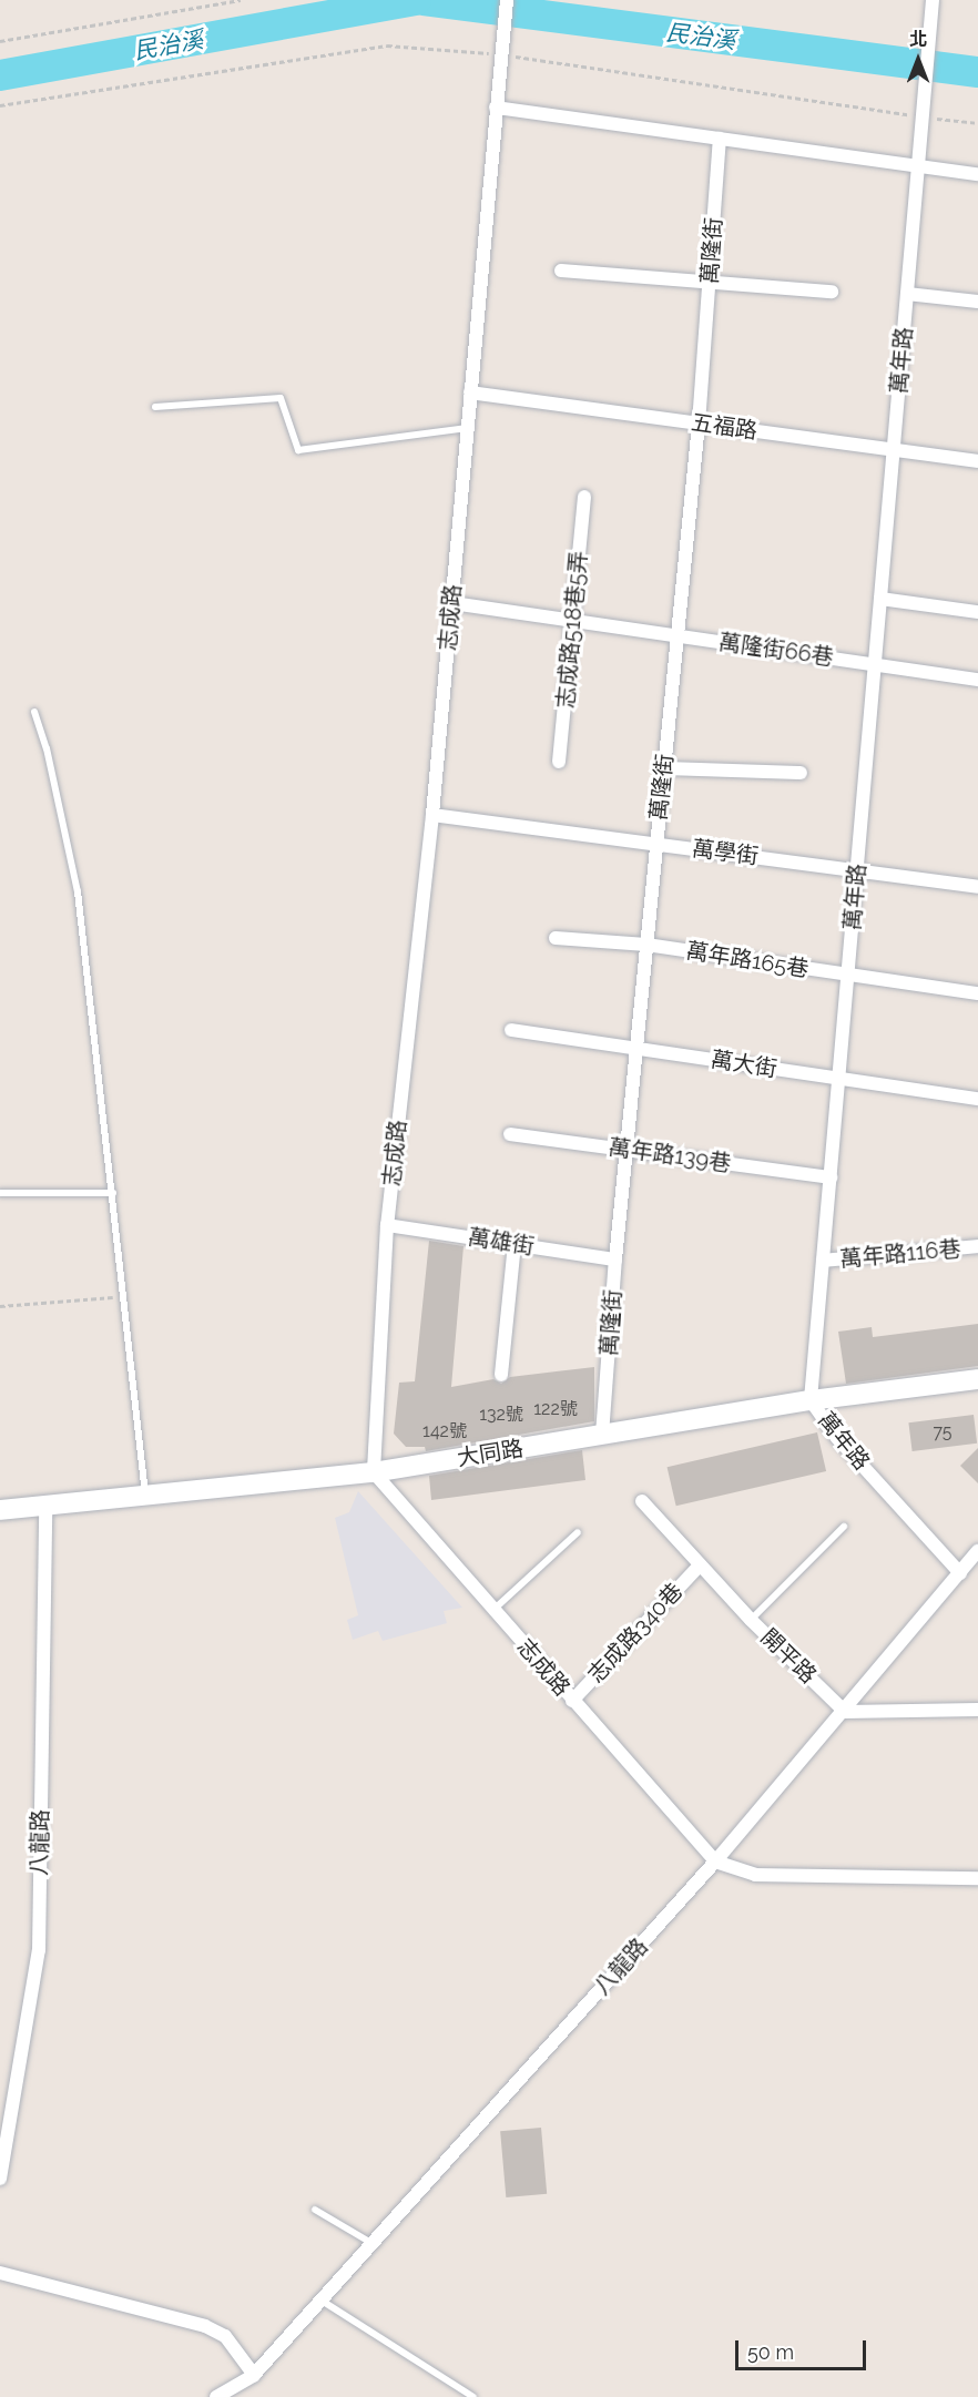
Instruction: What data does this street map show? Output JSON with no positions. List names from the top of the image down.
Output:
{
  "streets": {
    "main road": ["大同路"],
    "street": [
      "萬隆街",
      "萬年路",
      "五福路",
      "志成路",
      "志成路518巷5弄",
      "萬隆街66巷",
      "萬學街",
      "萬年路165巷",
      "萬大街",
      "萬年路139巷",
      "萬雄街",
      "萬年路116巷",
      "志成路340巷",
      "開平路",
      "八龍路"
    ]
  },
  "crossings": [
    ["萬隆街", "五福路"],
    ["萬隆街", "萬隆街66巷"],
    ["萬隆街", "萬學街"],
    ["萬隆街", "萬年路165巷"],
    ["萬隆街", "萬大街"],
    ["萬隆街", "萬年路139巷"],
    ["萬隆街", "萬雄街"],
    ["萬隆街", "大同路"],
    ["萬年路", "五福路"],
    ["萬年路", "萬隆街66巷"],
    ["萬年路", "萬學街"],
    ["萬年路", "萬年路165巷"],
    ["萬年路", "萬大街"],
    ["萬年路", "萬年路139巷"],
    ["萬年路", "萬年路116巷"],
    ["萬年路", "大同路"],
    ["萬年路", "八龍路"],
    ["五福路", "志成路"],
    ["志成路", "萬隆街66巷"],
    ["志成路", "萬學街"],
    ["志成路", "萬雄街"],
    ["志成路", "大同路"],
    ["志成路", "志成路340巷"],
    ["志成路", "八龍路"],
    ["志成路518巷5弄", "萬隆街66巷"],
    ["大同路", "八龍路"],
    ["志成路340巷", "開平路"],
    ["開平路", "八龍路"]
  ],
  "water": ["民治溪"],
  "house_numbers": [
    "122號",
    "132號",
    "142號",
    "75"
  ],
  "scale_bar": "50 m",
  "north": "top"
}
